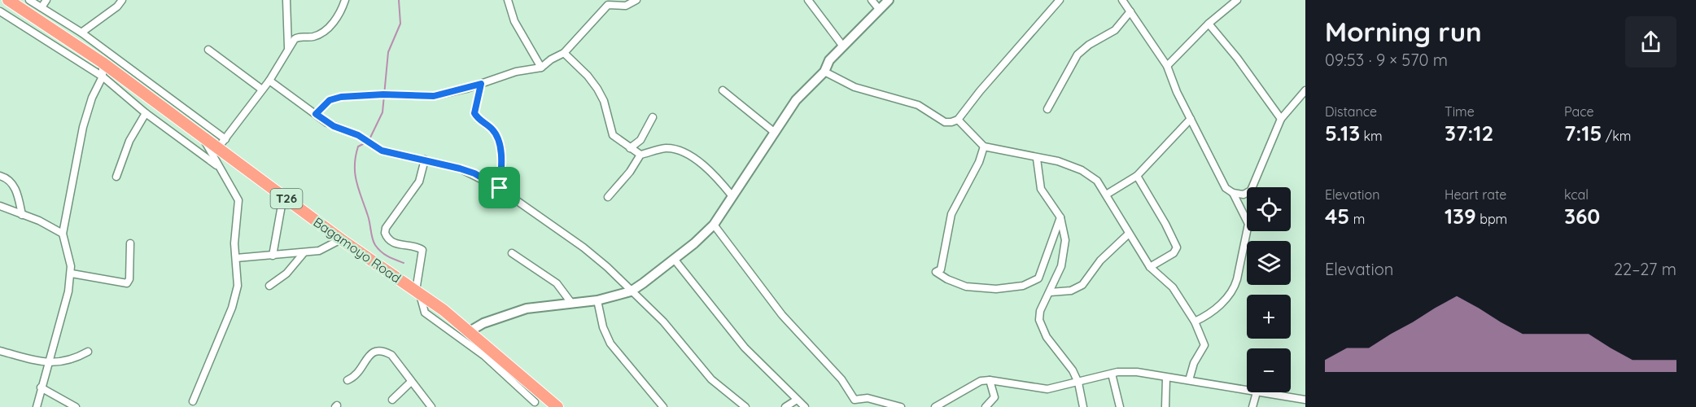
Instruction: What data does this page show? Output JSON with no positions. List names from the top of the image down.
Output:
{
  "streets": {
    "highway": ["T26", "Bagamoyo Road"]
  },
  "page": {
    "heading": ["Morning run", "09:53 · 9 × 570 m"],
    "stats": [
      ["Distance", "5.13 km"],
      ["Time", "37:12"],
      ["Pace", "7:15 /km"],
      ["Elevation", "45 m"],
      ["Heart rate", "139 bpm"],
      ["kcal", "360"]
    ],
    "map_buttons": ["+", "−"],
    "chart": ["Elevation", "22–27 m"]
  }
}
